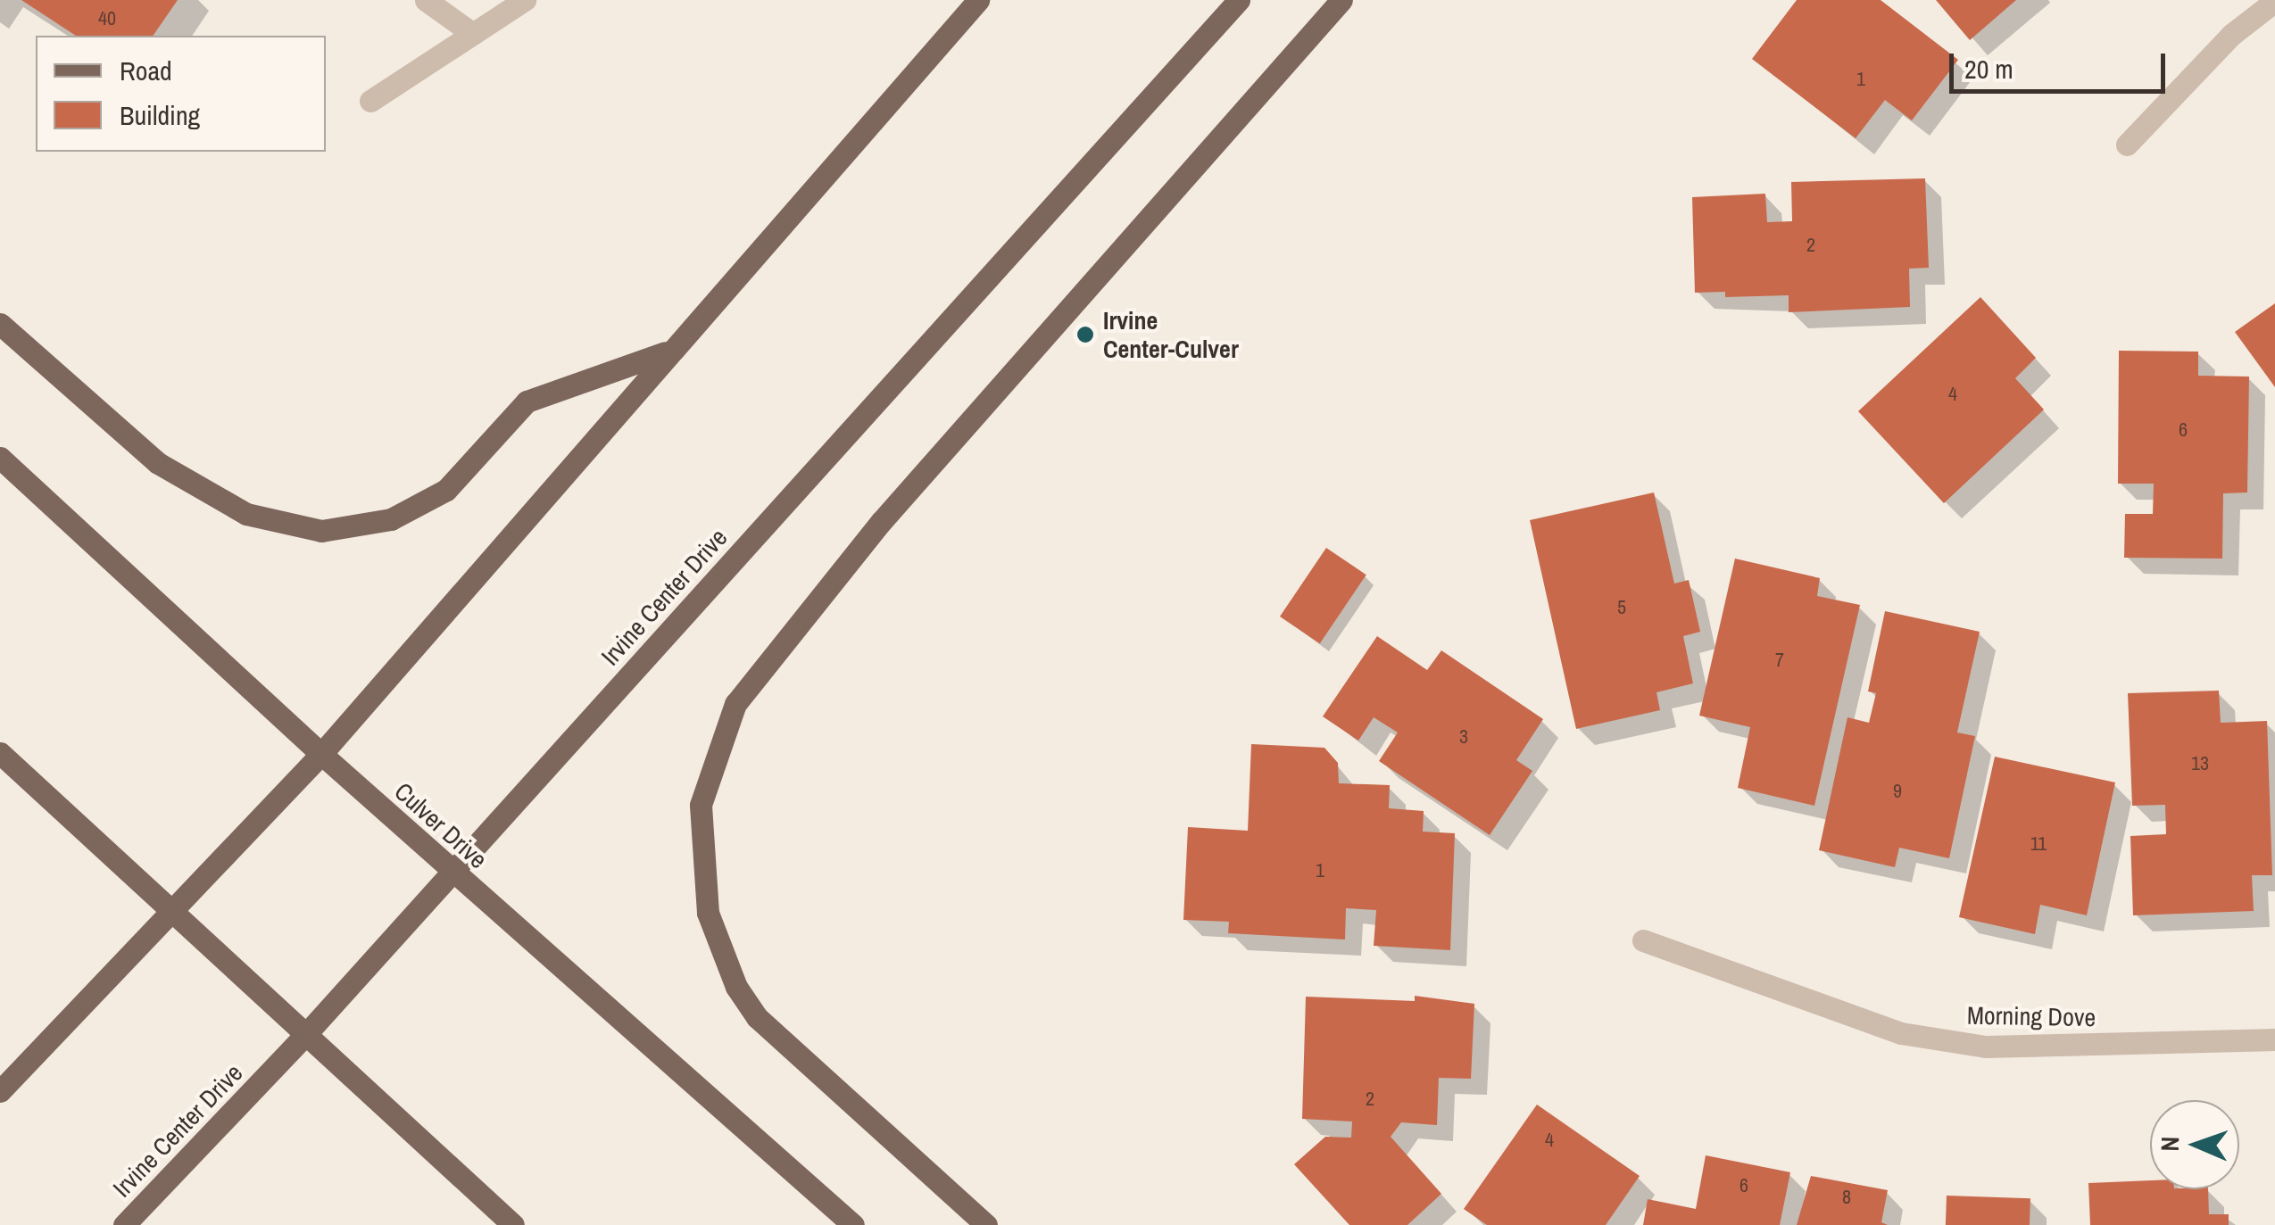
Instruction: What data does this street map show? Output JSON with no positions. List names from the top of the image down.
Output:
{
  "streets": {
    "main road": ["Irvine Center Drive", "Culver Drive"],
    "street": ["Morning Dove"]
  },
  "crossings": [
    ["Irvine Center Drive", "Culver Drive"]
  ],
  "places": ["Irvine Center-Culver"],
  "house_numbers": [
    "40",
    "1",
    "2",
    "4",
    "6",
    "5",
    "7",
    "3",
    "13",
    "9",
    "11",
    "1",
    "2",
    "4",
    "6",
    "8"
  ],
  "legend": ["Road", "Building"],
  "scale_bar": "20 m",
  "north": "left"
}
